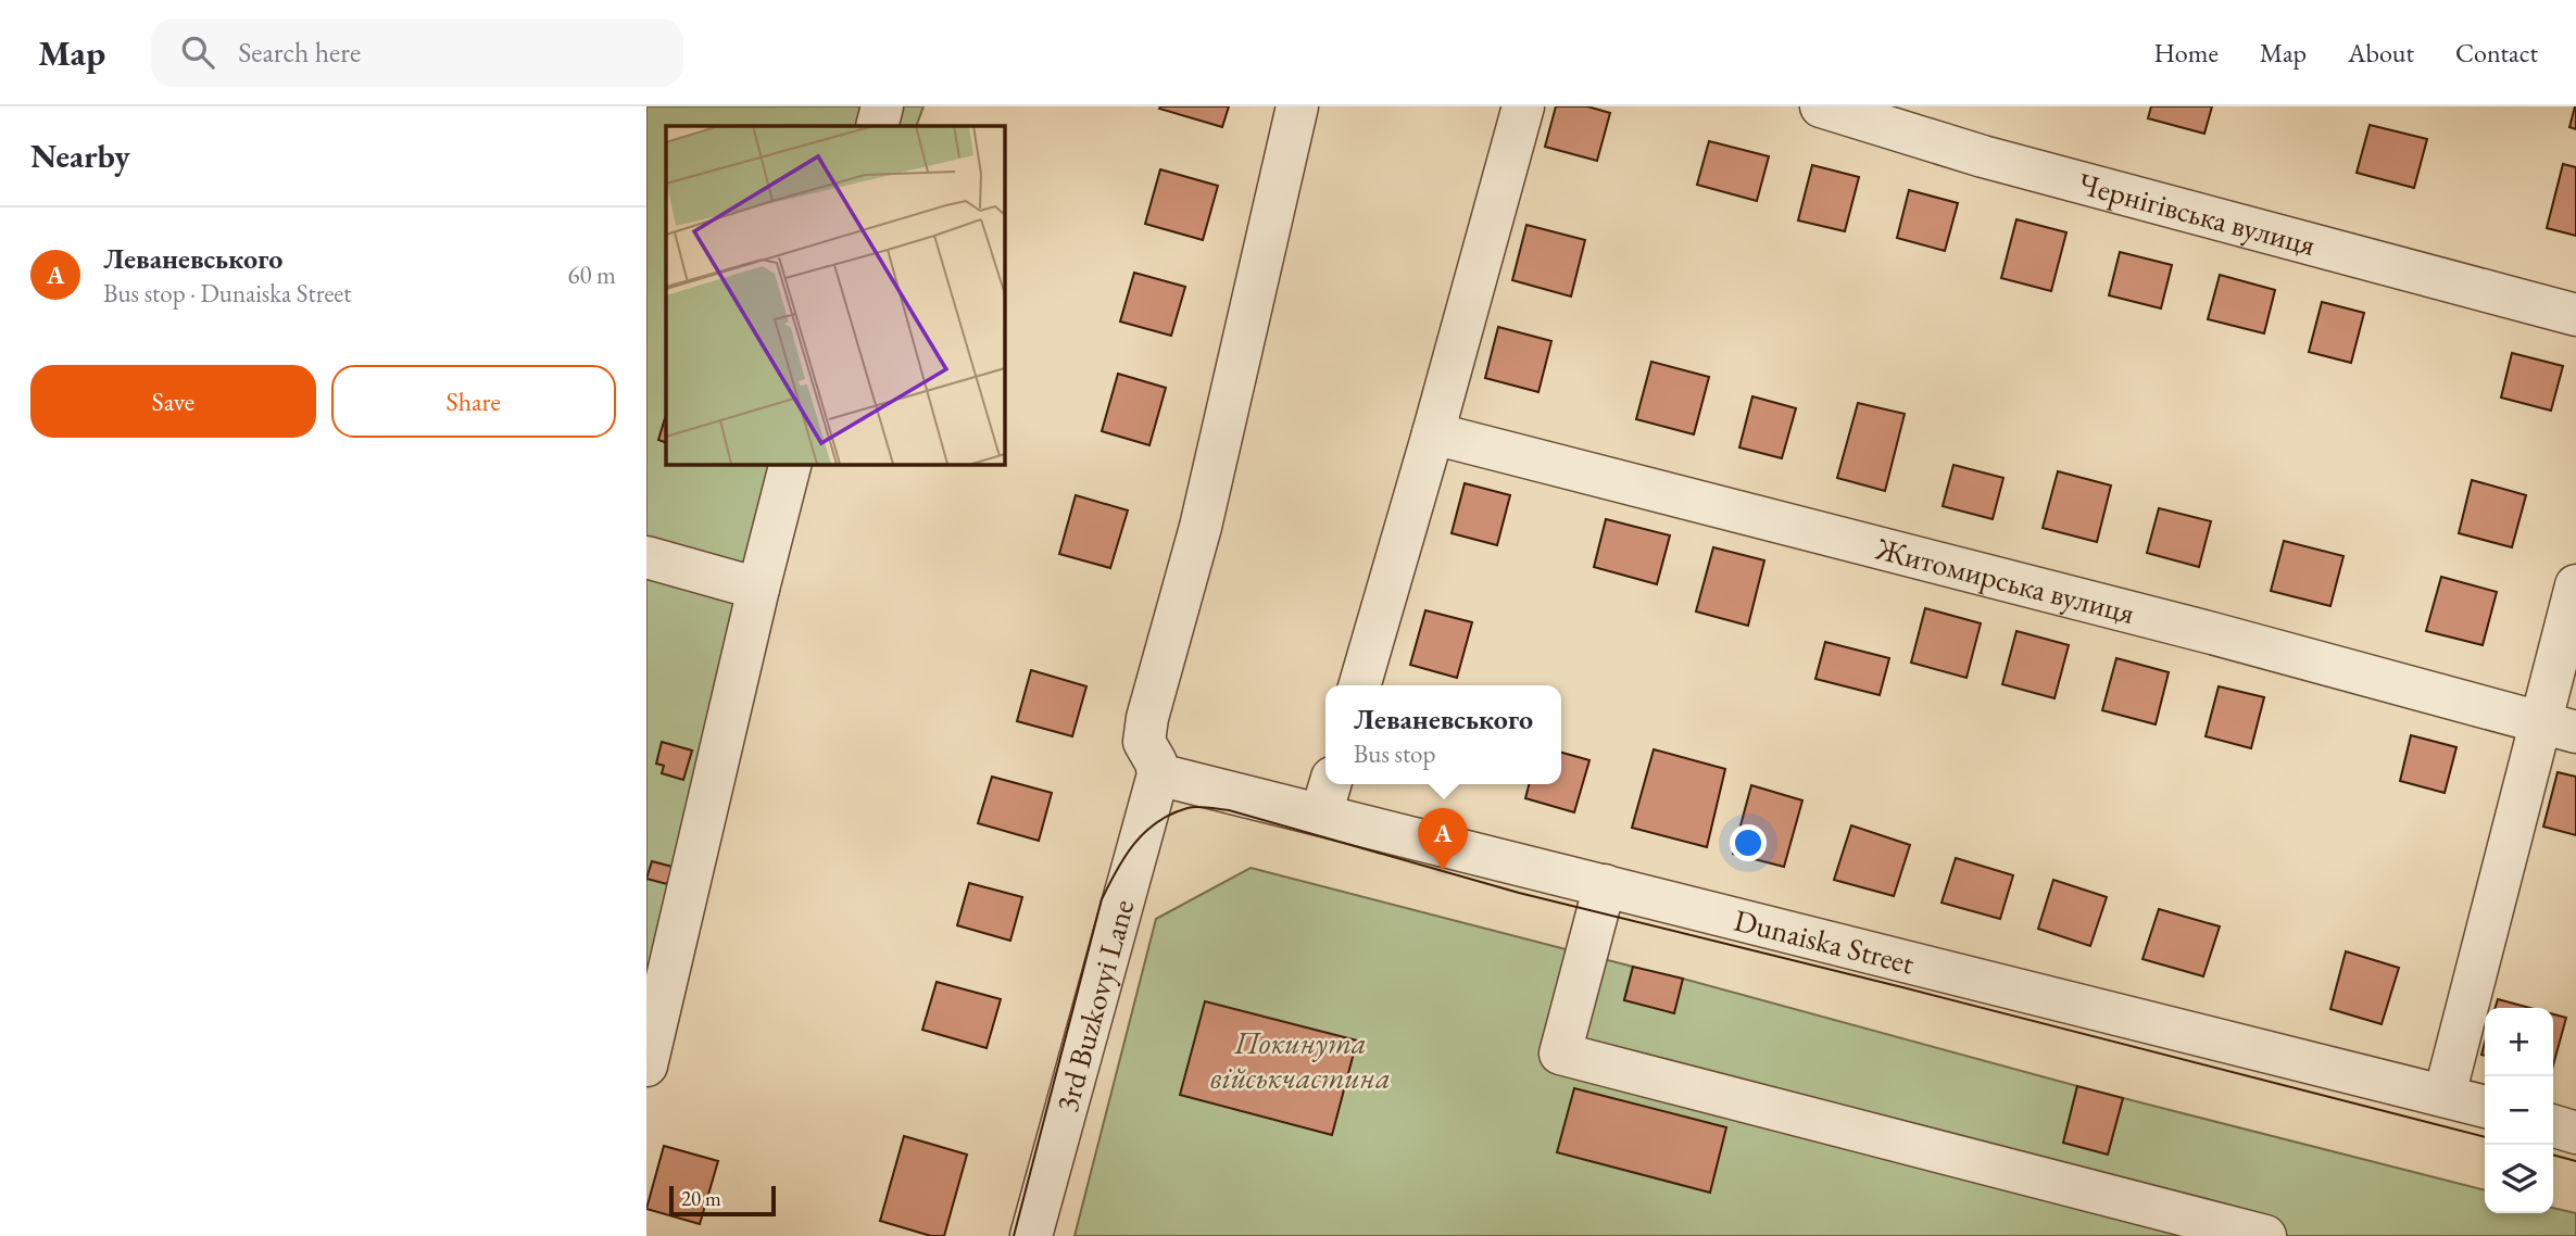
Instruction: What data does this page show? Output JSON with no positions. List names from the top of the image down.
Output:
{
  "streets": {
    "street": [
      "Чернігівська вулиця",
      "Житомирська вулиця",
      "Dunaiska Street",
      "3rd Buzkovyi Lane"
    ]
  },
  "crossings": [
    ["Dunaiska Street", "3rd Buzkovyi Lane"]
  ],
  "parks": ["Покинута військчастина"],
  "scale_bar": "20 m",
  "page": {
    "header": "Map",
    "search": "Search here",
    "nav": [
      "Home",
      "Map",
      "About",
      "Contact"
    ],
    "heading": "Nearby",
    "list": [
      {
        "mark": "A",
        "name": "Леваневського",
        "note": "Bus stop · Dunaiska Street",
        "value": "60 m"
      }
    ],
    "buttons": ["Save", "Share"],
    "popup": ["Леваневського", "Bus stop"],
    "pins": "A",
    "map_buttons": ["+", "−"],
    "scale": "20 m"
  }
}
